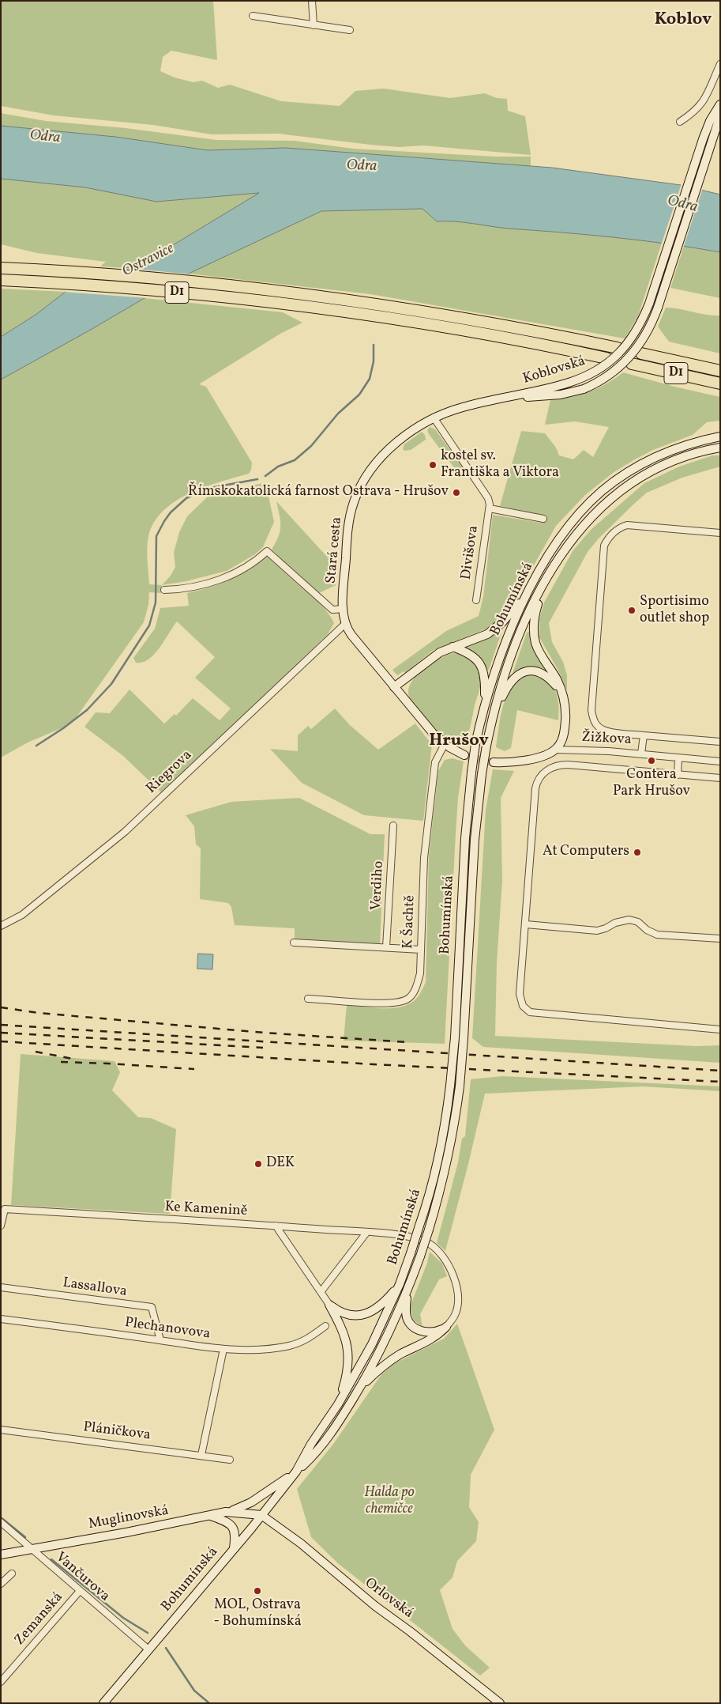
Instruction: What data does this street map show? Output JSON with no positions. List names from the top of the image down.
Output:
{
  "streets": {
    "highway": ["D1"],
    "main road": [
      "Koblovská",
      "Stará cesta",
      "Bohumínská",
      "Žižkova",
      "Muglinovská",
      "Orlovská"
    ],
    "street": [
      "Divišova",
      "Riegrova",
      "Verdiho",
      "K Šachtě",
      "Ke Kamenině",
      "Lassallova",
      "Plechanovova",
      "Pláničkova",
      "Vančurova",
      "Zemanská"
    ]
  },
  "crossings": [
    ["Koblovská", "Stará cesta"],
    ["Stará cesta", "Divišova"],
    ["Stará cesta", "Riegrova"],
    ["Stará cesta", "K Šachtě"],
    ["Bohumínská", "Muglinovská"],
    ["Bohumínská", "Vančurova"],
    ["Bohumínská", "Orlovská"],
    ["Lassallova", "Plechanovova"],
    ["Muglinovská", "Vančurova"],
    ["Muglinovská", "Orlovská"],
    ["Vančurova", "Zemanská"]
  ],
  "districts": ["Koblov", "Hrušov"],
  "water": ["Odra", "Ostravice"],
  "parks": ["Halda po chemičce"],
  "places": [
    "kostel sv. Františka a Viktora",
    "Římskokatolická farnost Ostrava - Hrušov",
    "Sportisimo outlet shop",
    "Contera Park Hrušov",
    "At Computers",
    "DEK",
    "MOL, Ostrava - Bohumínská"
  ]
}
